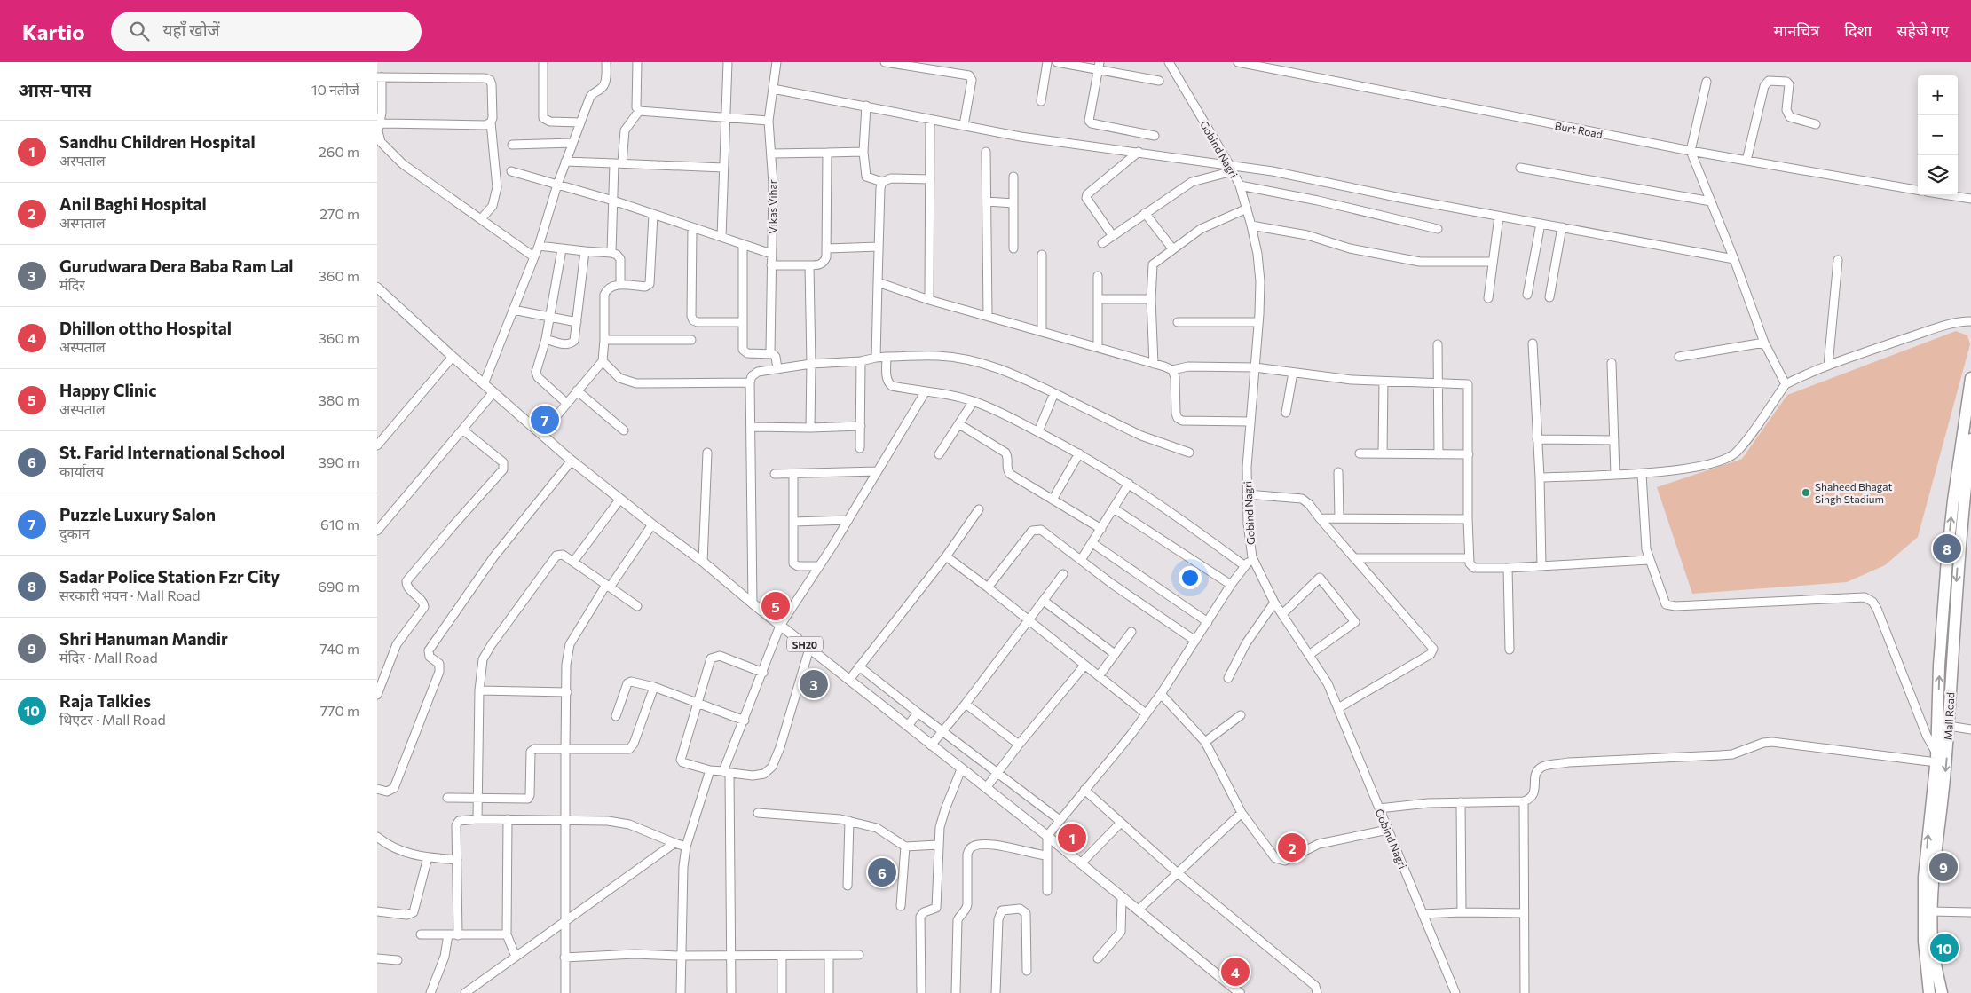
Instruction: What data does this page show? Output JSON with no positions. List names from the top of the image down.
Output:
{
  "streets": {
    "highway": ["Mall Road"],
    "main road": ["SH20"],
    "street": ["Burt Road", "Gobind Nagri", "Vikas Vihar"]
  },
  "places": ["Shaheed Bhagat Singh Stadium"],
  "page": {
    "header": "Kartio",
    "search": "यहाँ खोजें",
    "nav": ["मानचित्र", "दिशा", "सहेजे गए"],
    "heading": ["आस-पास", "10 नतीजे"],
    "map_buttons": ["+", "−"],
    "list": [
      {
        "mark": "1",
        "name": "Sandhu Children Hospital",
        "note": "अस्पताल",
        "value": "260 m"
      },
      {
        "mark": "2",
        "name": "Anil Baghi Hospital",
        "note": "अस्पताल",
        "value": "270 m"
      },
      {
        "mark": "3",
        "name": "Gurudwara Dera Baba Ram Lal",
        "note": "मंदिर",
        "value": "360 m"
      },
      {
        "mark": "4",
        "name": "Dhillon ottho Hospital",
        "note": "अस्पताल",
        "value": "360 m"
      },
      {
        "mark": "5",
        "name": "Happy Clinic",
        "note": "अस्पताल",
        "value": "380 m"
      },
      {
        "mark": "6",
        "name": "St. Farid International School",
        "note": "कार्यालय",
        "value": "390 m"
      },
      {
        "mark": "7",
        "name": "Puzzle Luxury Salon",
        "note": "दुकान",
        "value": "610 m"
      },
      {
        "mark": "8",
        "name": "Sadar Police Station Fzr City",
        "note": "सरकारी भवन · Mall Road",
        "value": "690 m"
      },
      {
        "mark": "9",
        "name": "Shri Hanuman Mandir",
        "note": "मंदिर · Mall Road",
        "value": "740 m"
      },
      {
        "mark": "10",
        "name": "Raja Talkies",
        "note": "थिएटर · Mall Road",
        "value": "770 m"
      }
    ],
    "pins": [
      "7",
      "8",
      "5",
      "3",
      "1",
      "2",
      "9",
      "6",
      "10",
      "4"
    ]
  }
}
